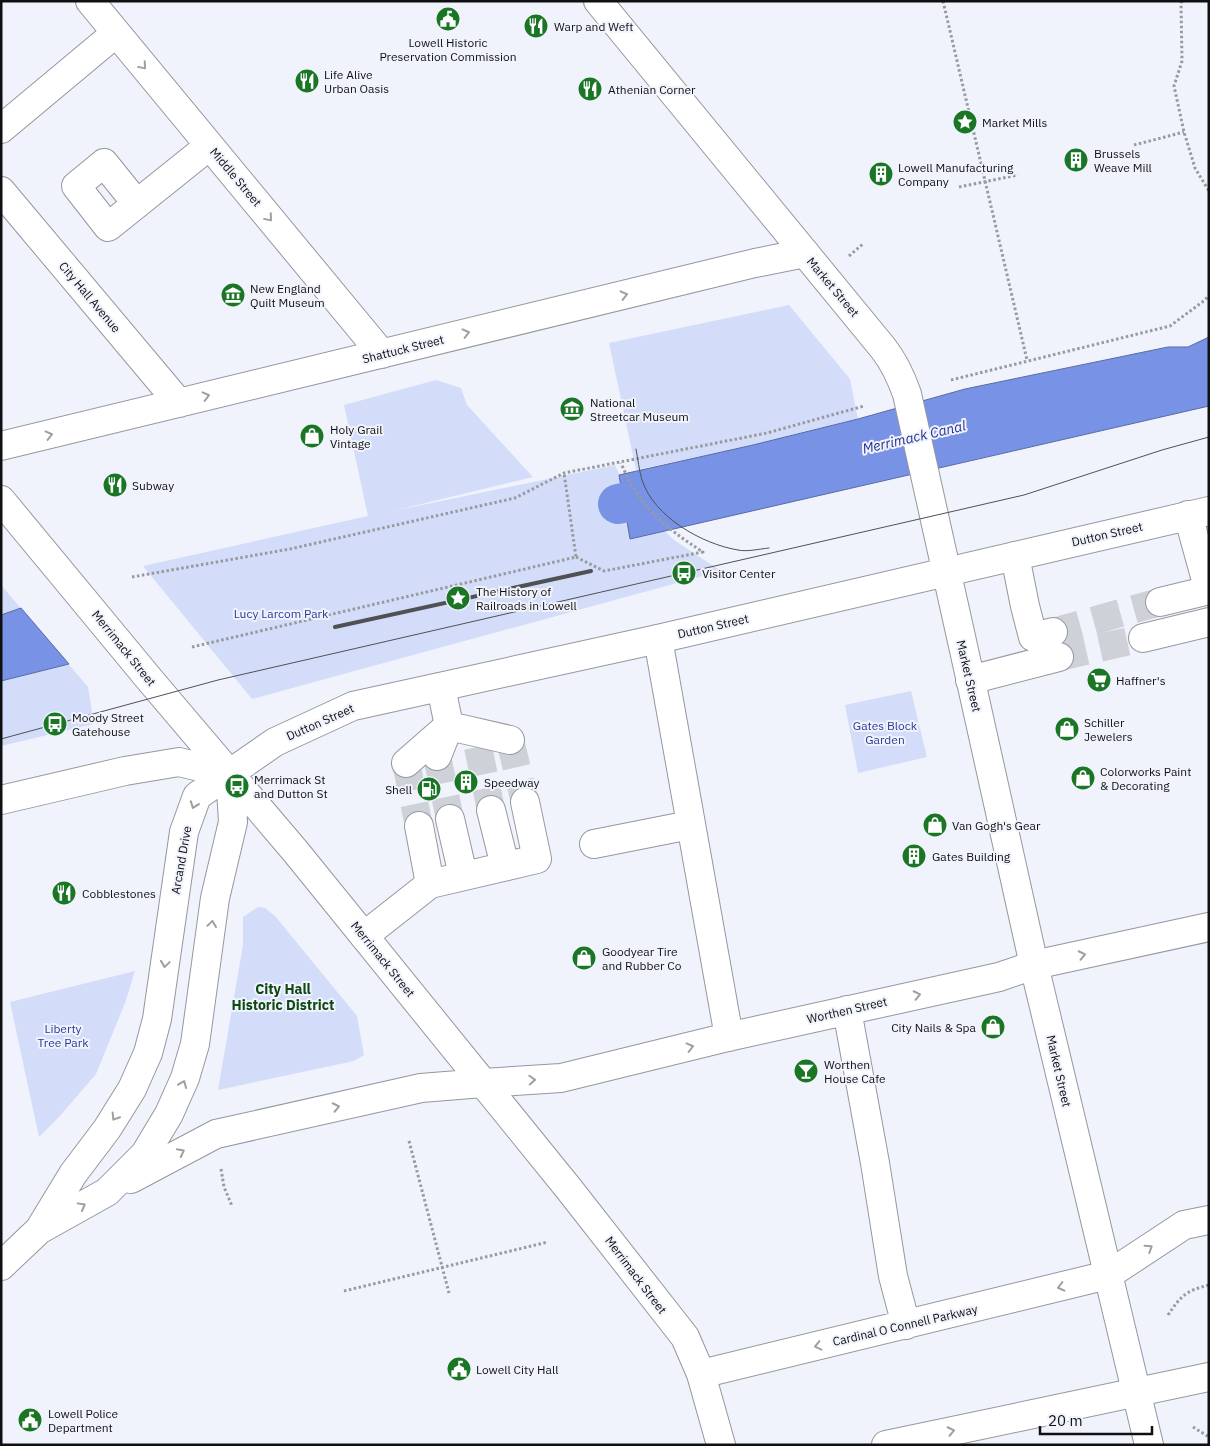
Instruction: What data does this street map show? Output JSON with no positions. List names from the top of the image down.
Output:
{
  "streets": {
    "main road": [
      "Middle Street",
      "Market Street",
      "City Hall Avenue",
      "Shattuck Street",
      "Dutton Street",
      "Merrimack Street",
      "Arcand Drive",
      "Worthen Street",
      "Cardinal O Connell Parkway"
    ]
  },
  "crossings": [
    ["Middle Street", "Shattuck Street"],
    ["Market Street", "Shattuck Street"],
    ["Market Street", "Dutton Street"],
    ["Market Street", "Worthen Street"],
    ["Market Street", "Cardinal O Connell Parkway"],
    ["City Hall Avenue", "Shattuck Street"],
    ["Dutton Street", "Merrimack Street"],
    ["Dutton Street", "Arcand Drive"],
    ["Merrimack Street", "Arcand Drive"],
    ["Merrimack Street", "Worthen Street"],
    ["Merrimack Street", "Cardinal O Connell Parkway"],
    ["Arcand Drive", "Worthen Street"]
  ],
  "one_way": ["Middle Street", "Shattuck Street", "Worthen Street"],
  "districts": ["City Hall Historic District"],
  "water": ["Merrimack Canal"],
  "parks": ["Lucy Larcom Park", "Gates Block Garden", "Liberty Tree Park"],
  "places": {
    "public building": ["Lowell Historic Preservation Commission", "Lowell City Hall", "Lowell Police Department"],
    "restaurant": [
      "Warp and Weft",
      "Life Alive Urban Oasis",
      "Athenian Corner",
      "Subway",
      "Cobblestones"
    ],
    "place": ["Market Mills", "The History of Railroads in Lowell"],
    "building": [
      "Brussels Weave Mill",
      "Lowell Manufacturing Company",
      "Speedway",
      "Gates Building"
    ],
    "museum": ["New England Quilt Museum", "National Streetcar Museum"],
    "shop": [
      "Holy Grail Vintage",
      "Schiller Jewelers",
      "Colorworks Paint & Decorating",
      "Van Gogh's Gear",
      "Goodyear Tire and Rubber Co",
      "City Nails & Spa"
    ],
    "bus stop": ["Visitor Center", "Moody Street Gatehouse", "Merrimack St and Dutton St"],
    "supermarket": ["Haffner's"],
    "fuel station": ["Shell"],
    "bar": ["Worthen House Cafe"]
  },
  "scale_bar": "20 m"
}
